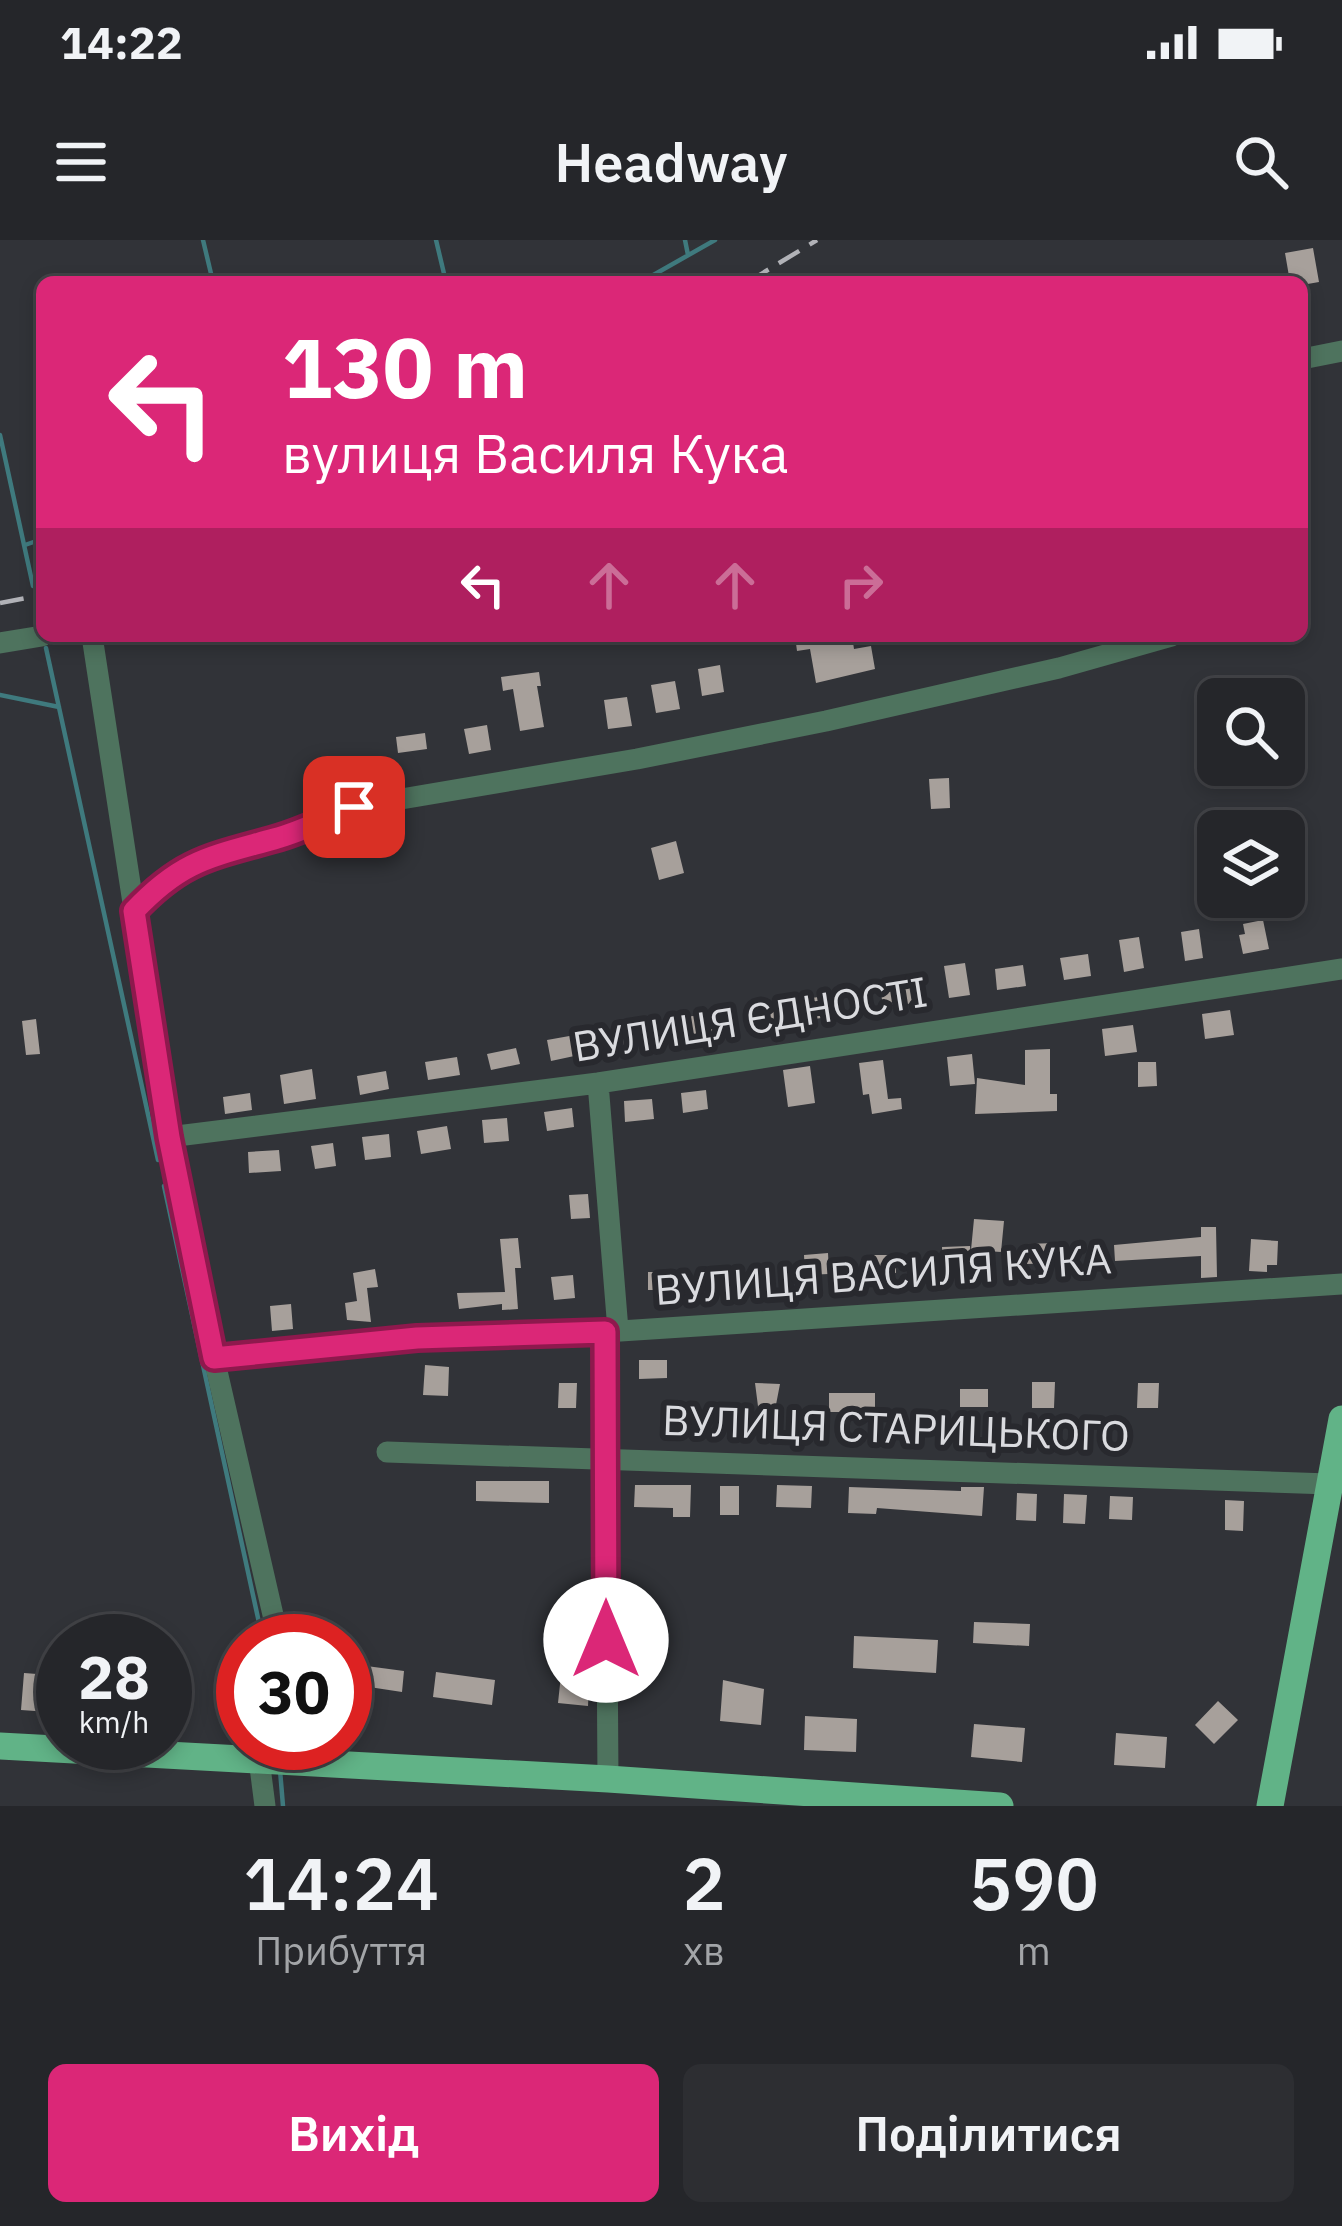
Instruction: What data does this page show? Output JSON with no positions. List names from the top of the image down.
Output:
{
  "streets": {
    "street": ["ВУЛИЦЯ ЄДНОСТІ", "ВУЛИЦЯ ВАСИЛЯ КУКА", "ВУЛИЦЯ СТАРИЦЬКОГО"]
  },
  "page": {
    "status": "14:22",
    "header": "Headway",
    "turn": ["130 m", "вулиця Василя Кука"],
    "speed": "28 km/h",
    "limit": "30",
    "eta": [
      "14:24",
      "Прибуття",
      "2",
      "хв",
      "590",
      "m"
    ],
    "buttons": ["Вихід", "Поділитися"]
  }
}
